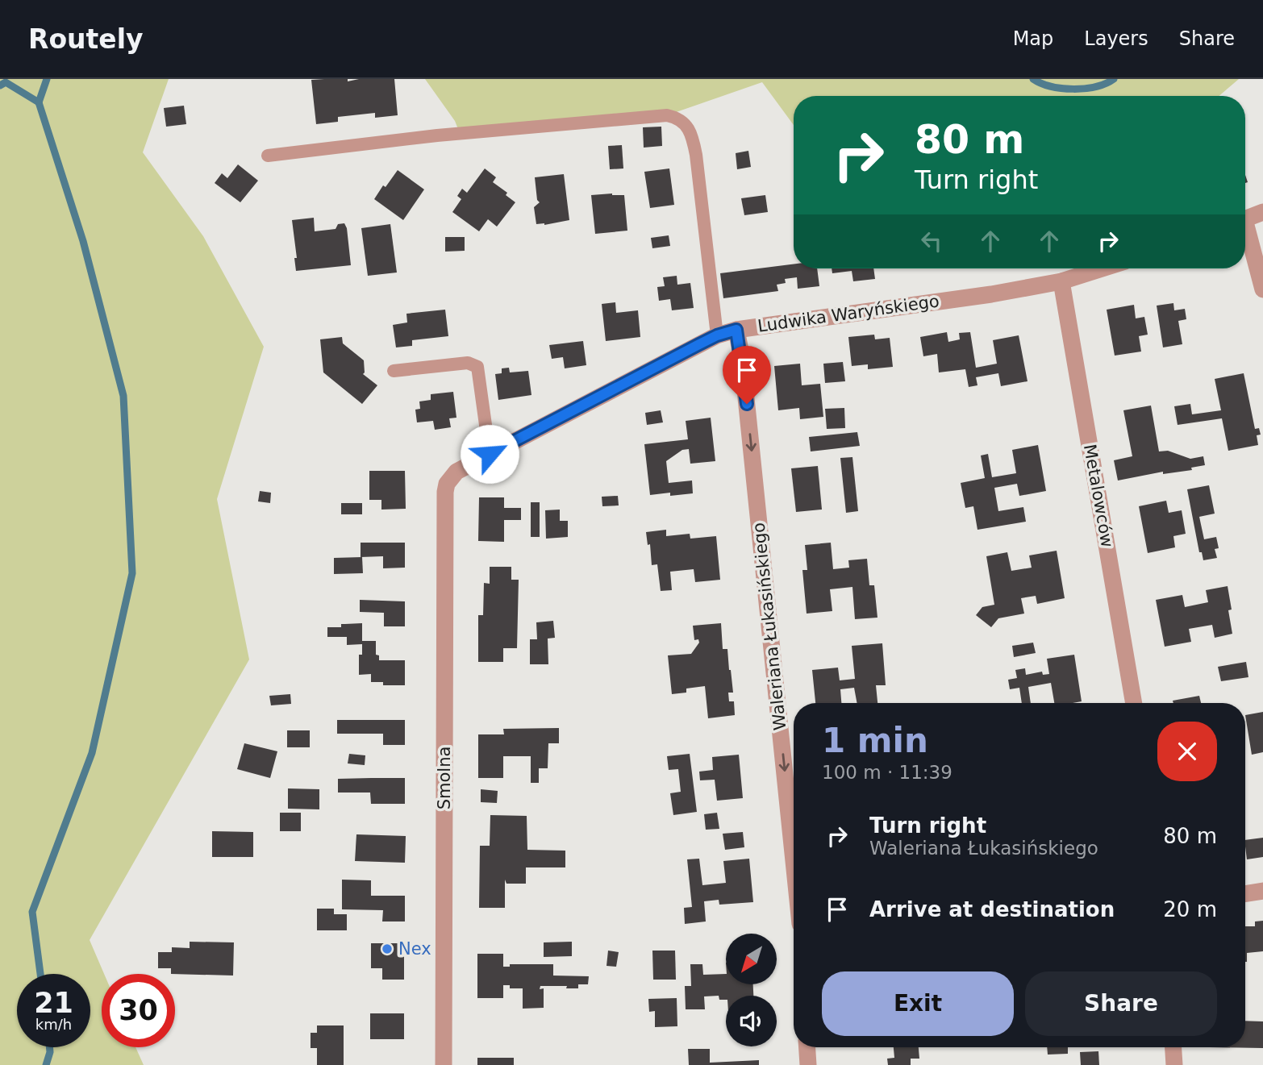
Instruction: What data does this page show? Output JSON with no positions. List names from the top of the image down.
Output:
{
  "streets": {
    "street": [
      "Ludwika Waryńskiego",
      "Metalowców",
      "Waleriana Łukasińskiego",
      "Smolna"
    ]
  },
  "crossings": [
    ["Ludwika Waryńskiego", "Metalowców"],
    ["Ludwika Waryńskiego", "Waleriana Łukasińskiego"],
    ["Ludwika Waryńskiego", "Smolna"]
  ],
  "one_way": ["Waleriana Łukasińskiego"],
  "places": ["Nex"],
  "north": "bottom left",
  "page": {
    "header": "Routely",
    "nav": ["Map", "Layers", "Share"],
    "turn": ["80 m", "Turn right"],
    "heading": ["1 min", "100 m · 11:39"],
    "list": [
      {
        "name": "Turn right",
        "note": "Waleriana Łukasińskiego",
        "value": "80 m"
      },
      {
        "name": "Arrive at destination",
        "value": "20 m"
      }
    ],
    "buttons": ["Exit", "Share"],
    "speed": "21 km/h",
    "limit": "30"
  }
}
